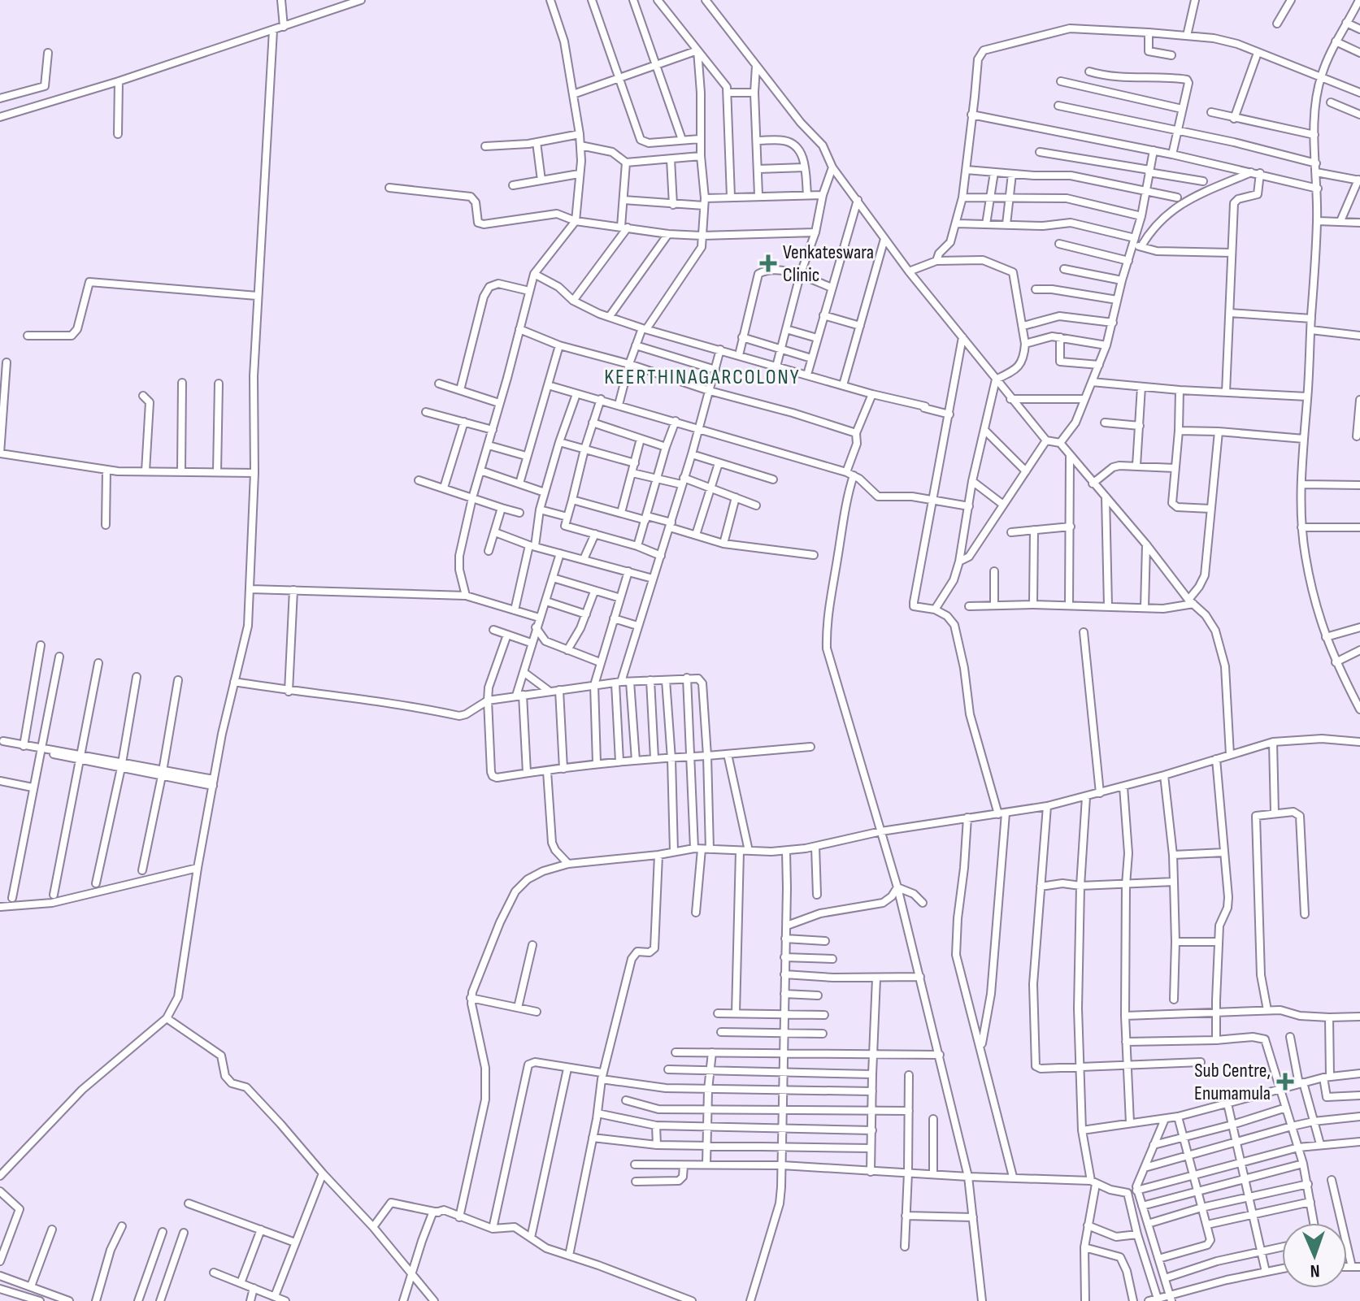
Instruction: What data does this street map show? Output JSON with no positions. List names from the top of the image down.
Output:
{
  "districts": ["KEERTHINAGARCOLONY"],
  "places": {
    "health": ["Venkateswara Clinic", "Sub Centre, Enumamula"]
  },
  "north": "bottom"
}
